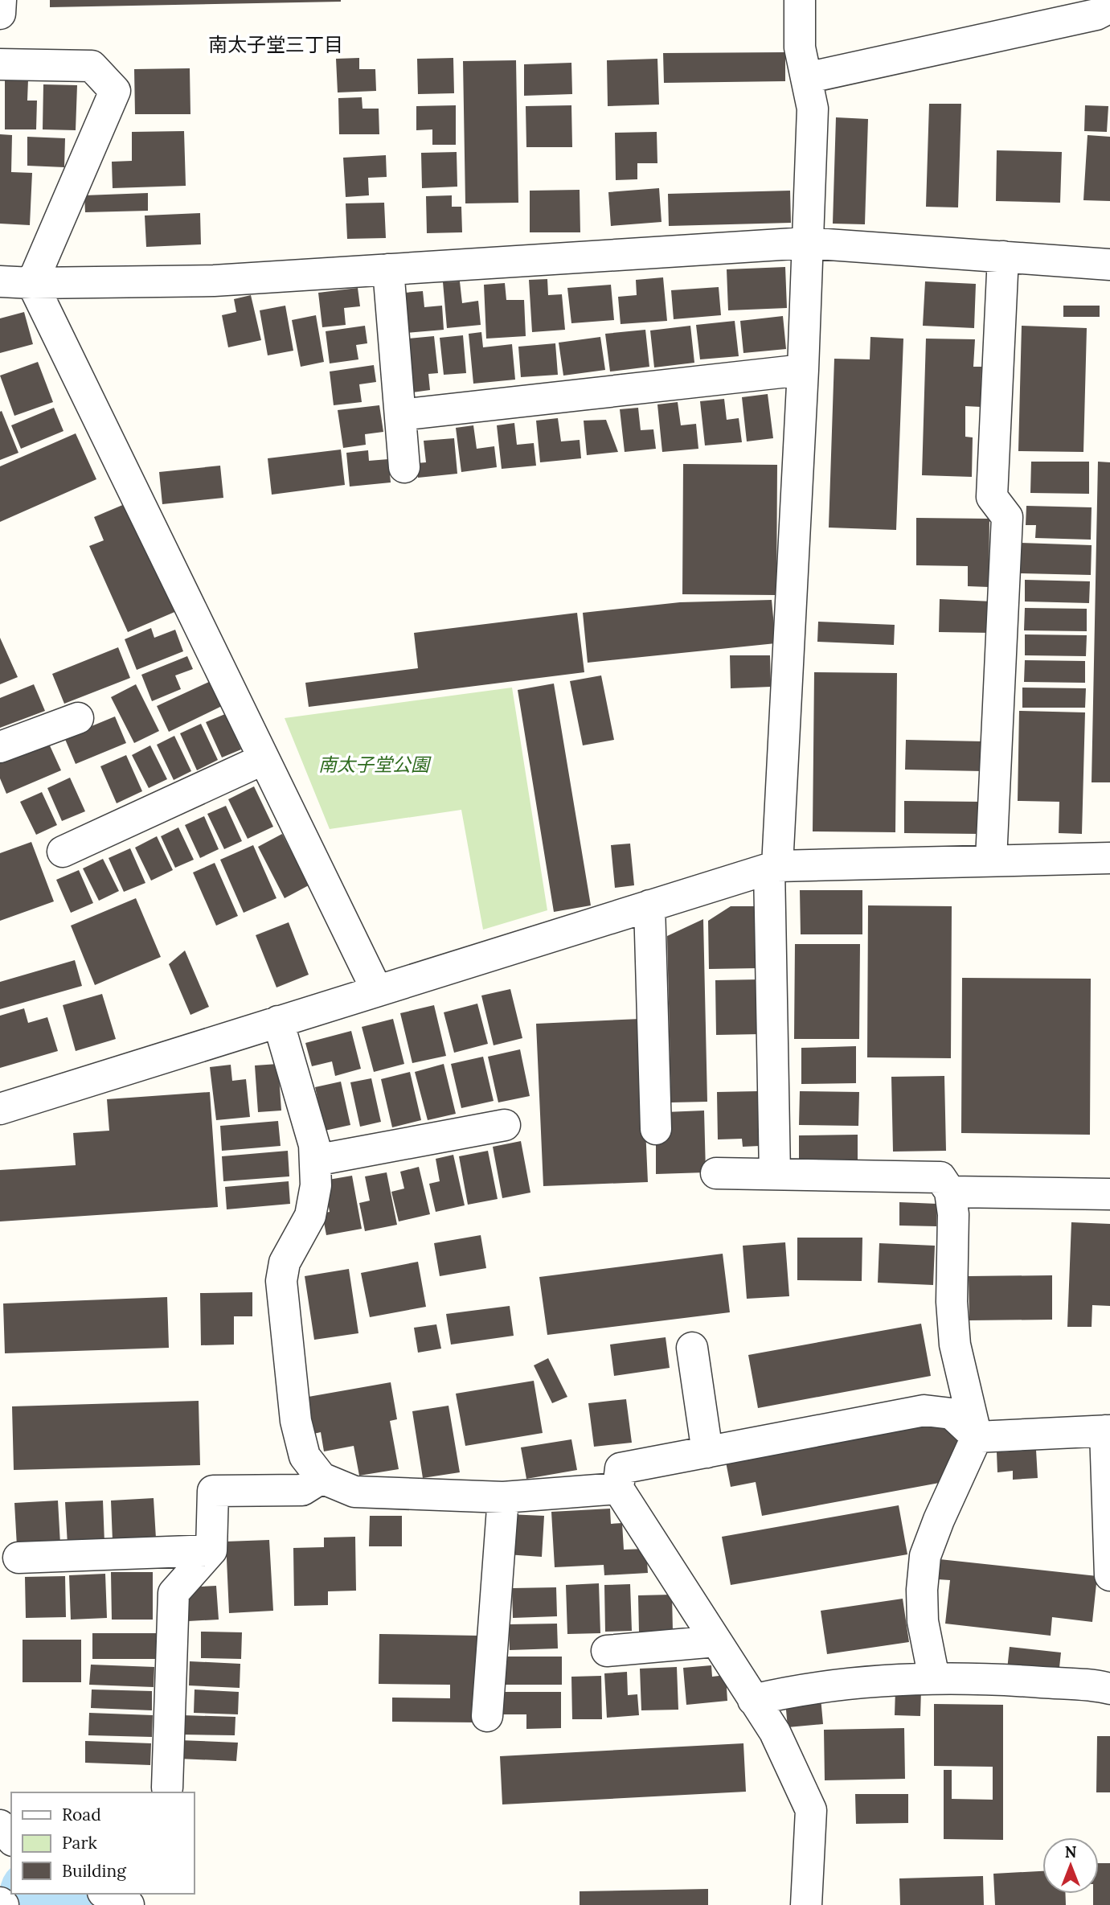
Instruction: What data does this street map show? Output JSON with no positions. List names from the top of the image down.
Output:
{
  "districts": ["南太子堂三丁目"],
  "parks": ["南太子堂公園"],
  "legend": ["Road", "Park", "Building"],
  "north": "top"
}
